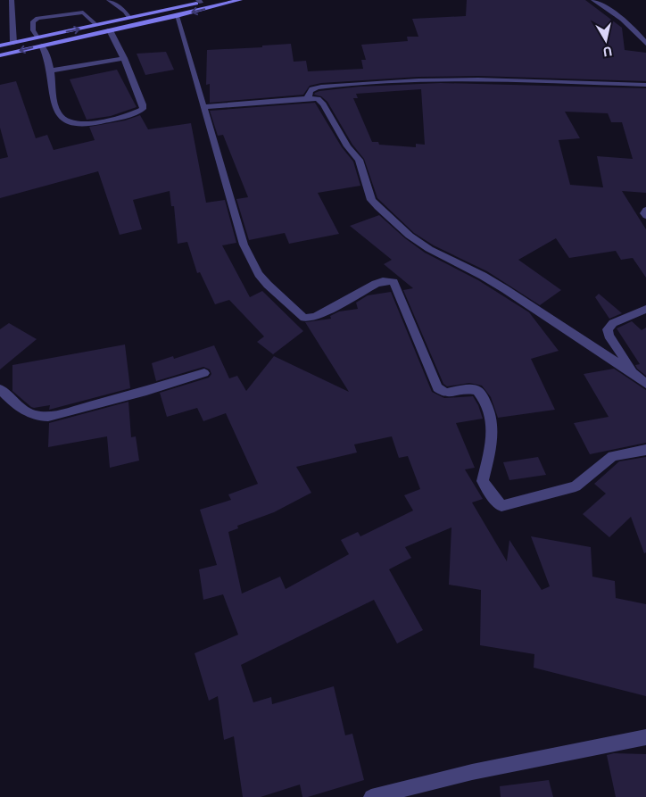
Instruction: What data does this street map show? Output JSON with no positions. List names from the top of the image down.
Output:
{
  "north": "bottom"
}
